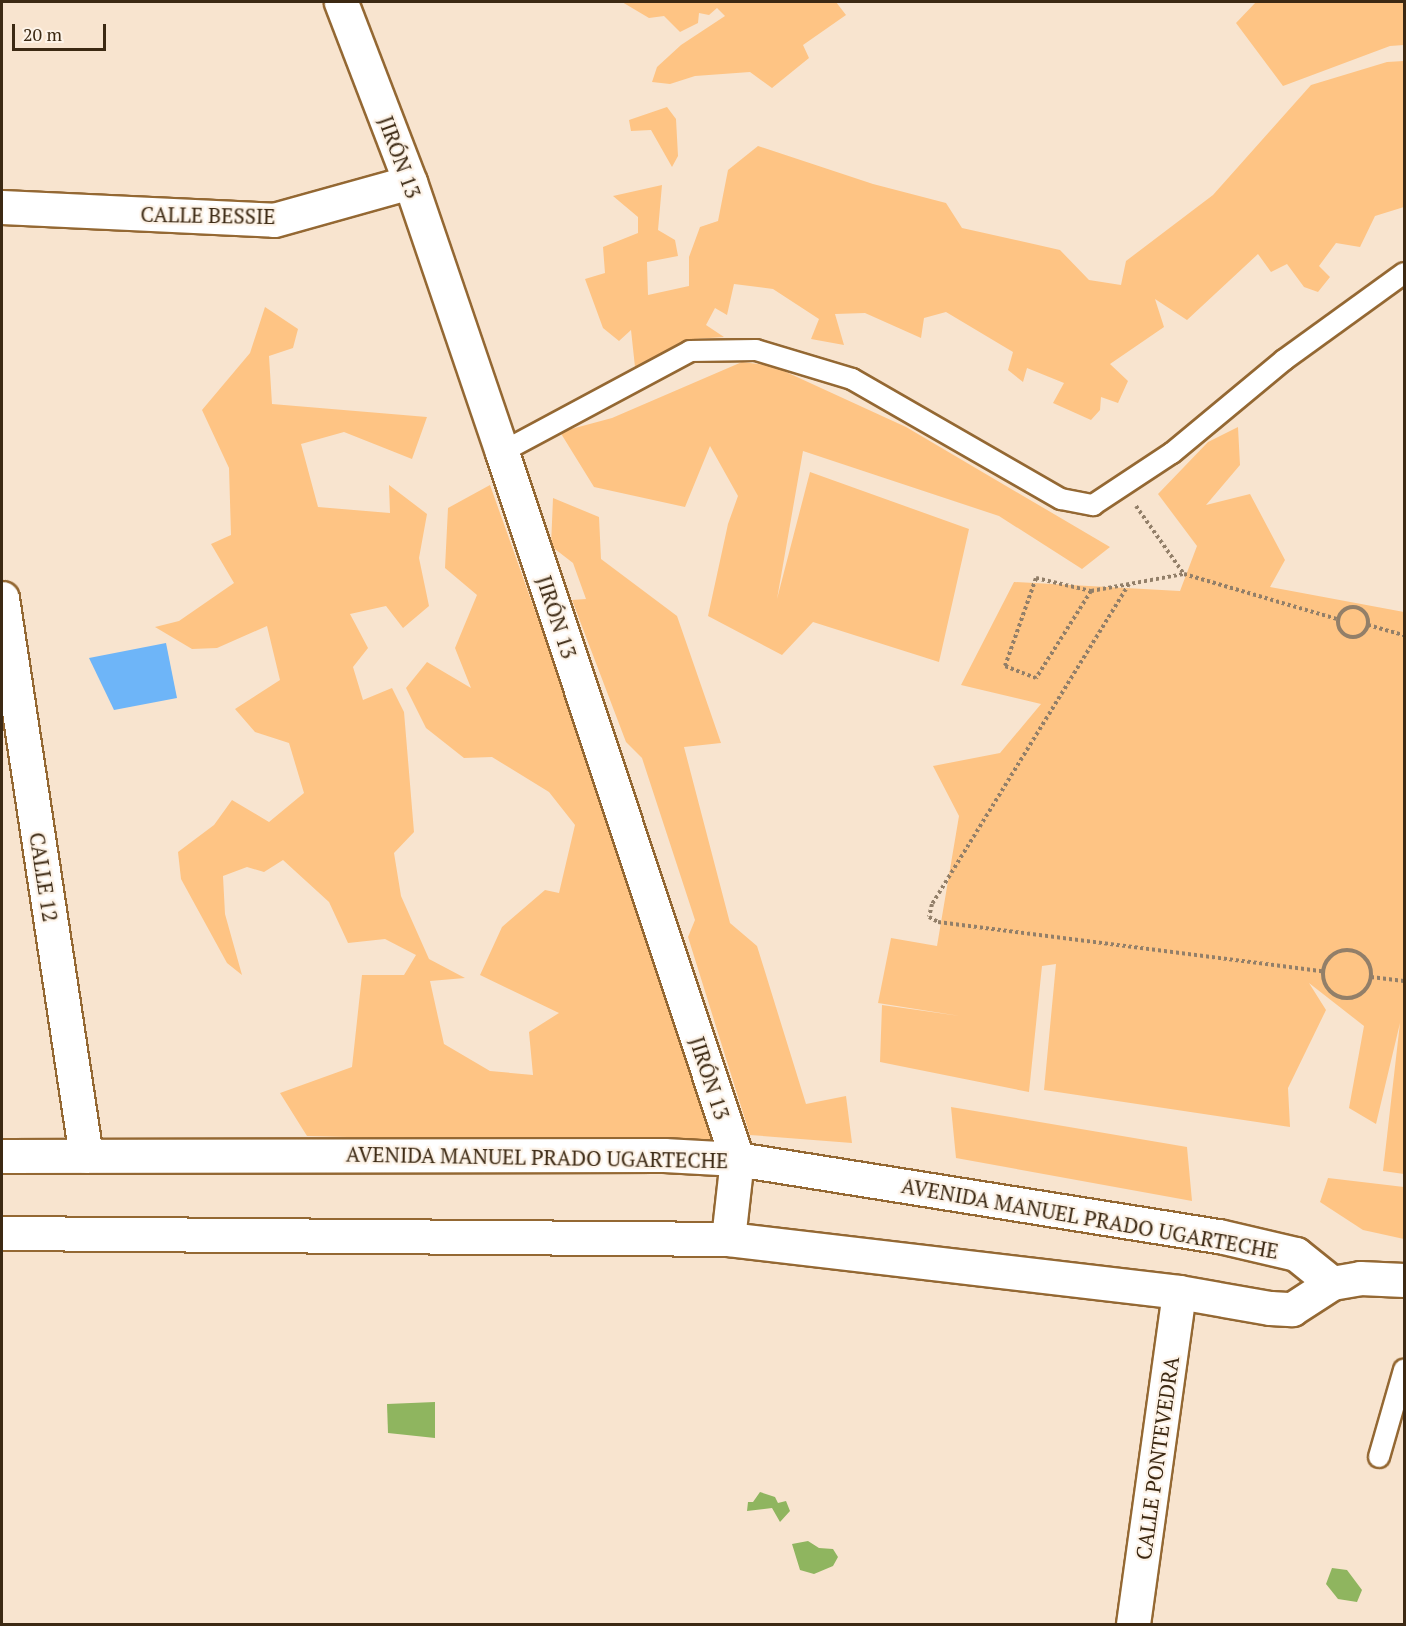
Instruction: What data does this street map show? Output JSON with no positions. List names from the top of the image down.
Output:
{
  "streets": {
    "street": [
      "JIRÓN 13",
      "CALLE BESSIE",
      "CALLE 12",
      "AVENIDA MANUEL PRADO UGARTECHE",
      "CALLE PONTEVEDRA"
    ]
  },
  "crossings": [
    ["JIRÓN 13", "CALLE BESSIE"],
    ["JIRÓN 13", "AVENIDA MANUEL PRADO UGARTECHE"],
    ["CALLE 12", "AVENIDA MANUEL PRADO UGARTECHE"]
  ],
  "scale_bar": "20 m"
}
